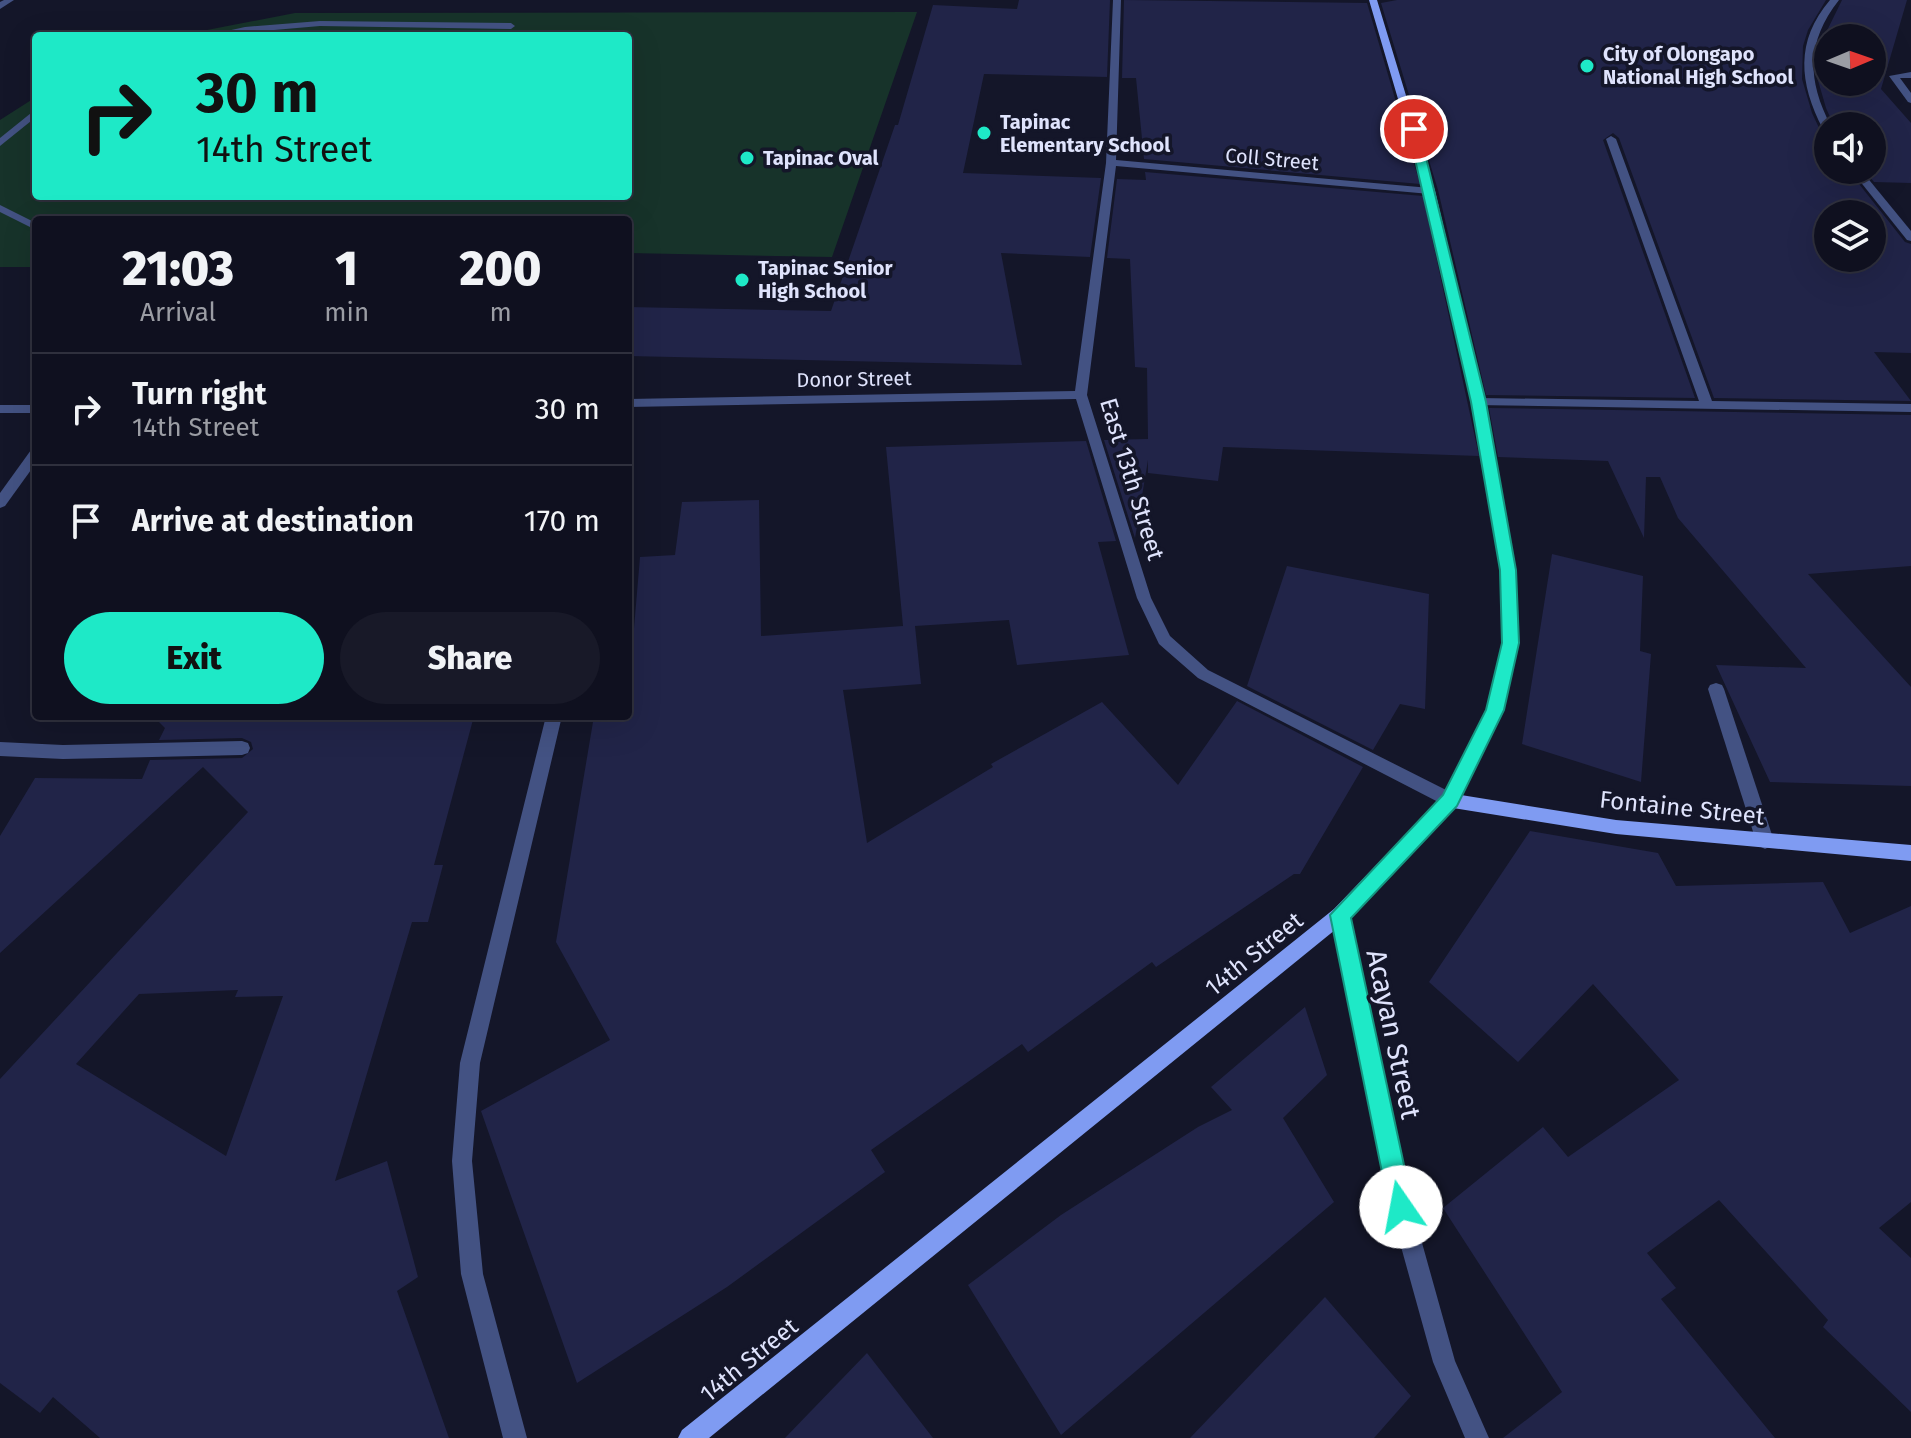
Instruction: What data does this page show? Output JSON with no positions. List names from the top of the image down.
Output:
{
  "streets": {
    "main road": ["Fontaine Street", "14th Street"],
    "street": [
      "Coll Street",
      "Donor Street",
      "East 13th Street",
      "Acayan Street"
    ]
  },
  "crossings": [
    ["Coll Street", "East 13th Street"],
    ["Coll Street", "14th Street"],
    ["Donor Street", "East 13th Street"],
    ["East 13th Street", "Fontaine Street"],
    ["East 13th Street", "14th Street"],
    ["Fontaine Street", "14th Street"],
    ["14th Street", "Acayan Street"]
  ],
  "places": [
    "City of Olongapo National High School",
    "Tapinac Elementary School",
    "Tapinac Oval",
    "Tapinac Senior High School"
  ],
  "north": "right",
  "page": {
    "turn": ["30 m", "14th Street"],
    "eta": [
      "21:03",
      "Arrival",
      "1",
      "min",
      "200",
      "m"
    ],
    "list": [
      {
        "name": "Turn right",
        "note": "14th Street",
        "value": "30 m"
      },
      {
        "name": "Arrive at destination",
        "value": "170 m"
      }
    ],
    "buttons": ["Exit", "Share"]
  }
}
